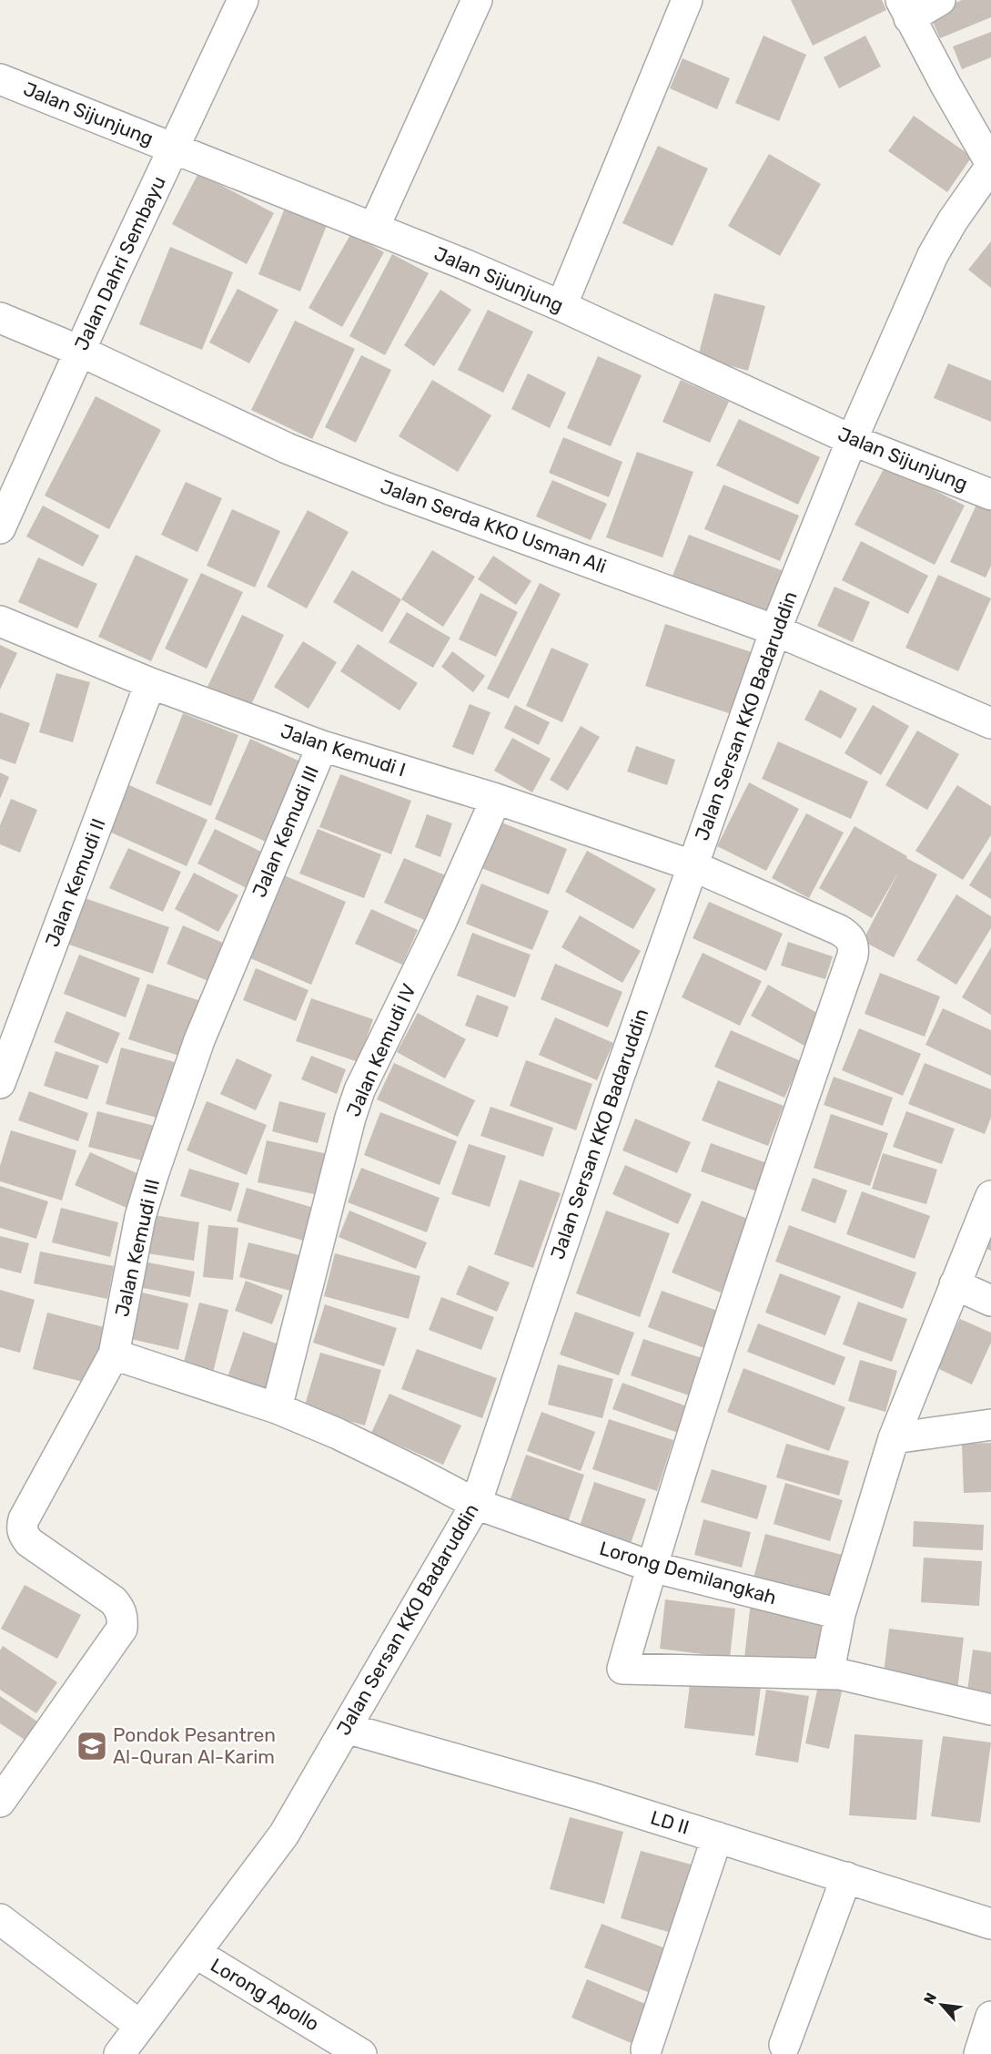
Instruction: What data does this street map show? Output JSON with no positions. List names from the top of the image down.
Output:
{
  "streets": {
    "street": [
      "Jalan Sijunjung",
      "Jalan Dahri Sembayu",
      "Jalan Serda KKO Usman Ali",
      "Jalan Sersan KKO Badaruddin",
      "Jalan Kemudi I",
      "Jalan Kemudi III",
      "Jalan Kemudi II",
      "Jalan Kemudi IV",
      "Lorong Demilangkah",
      "LD II",
      "Lorong Apollo"
    ]
  },
  "crossings": [
    ["Jalan Sijunjung", "Jalan Dahri Sembayu"],
    ["Jalan Sijunjung", "Jalan Sersan KKO Badaruddin"],
    ["Jalan Dahri Sembayu", "Jalan Serda KKO Usman Ali"],
    ["Jalan Serda KKO Usman Ali", "Jalan Sersan KKO Badaruddin"],
    ["Jalan Sersan KKO Badaruddin", "Jalan Kemudi I"],
    ["Jalan Sersan KKO Badaruddin", "Lorong Demilangkah"],
    ["Jalan Sersan KKO Badaruddin", "LD II"],
    ["Jalan Sersan KKO Badaruddin", "Lorong Apollo"],
    ["Jalan Kemudi I", "Jalan Kemudi III"],
    ["Jalan Kemudi I", "Jalan Kemudi II"],
    ["Jalan Kemudi I", "Jalan Kemudi IV"],
    ["Jalan Kemudi I", "Lorong Demilangkah"]
  ],
  "places": {
    "school or university": ["Pondok Pesantren Al-Quran Al-Karim"]
  },
  "north": "top left"
}
